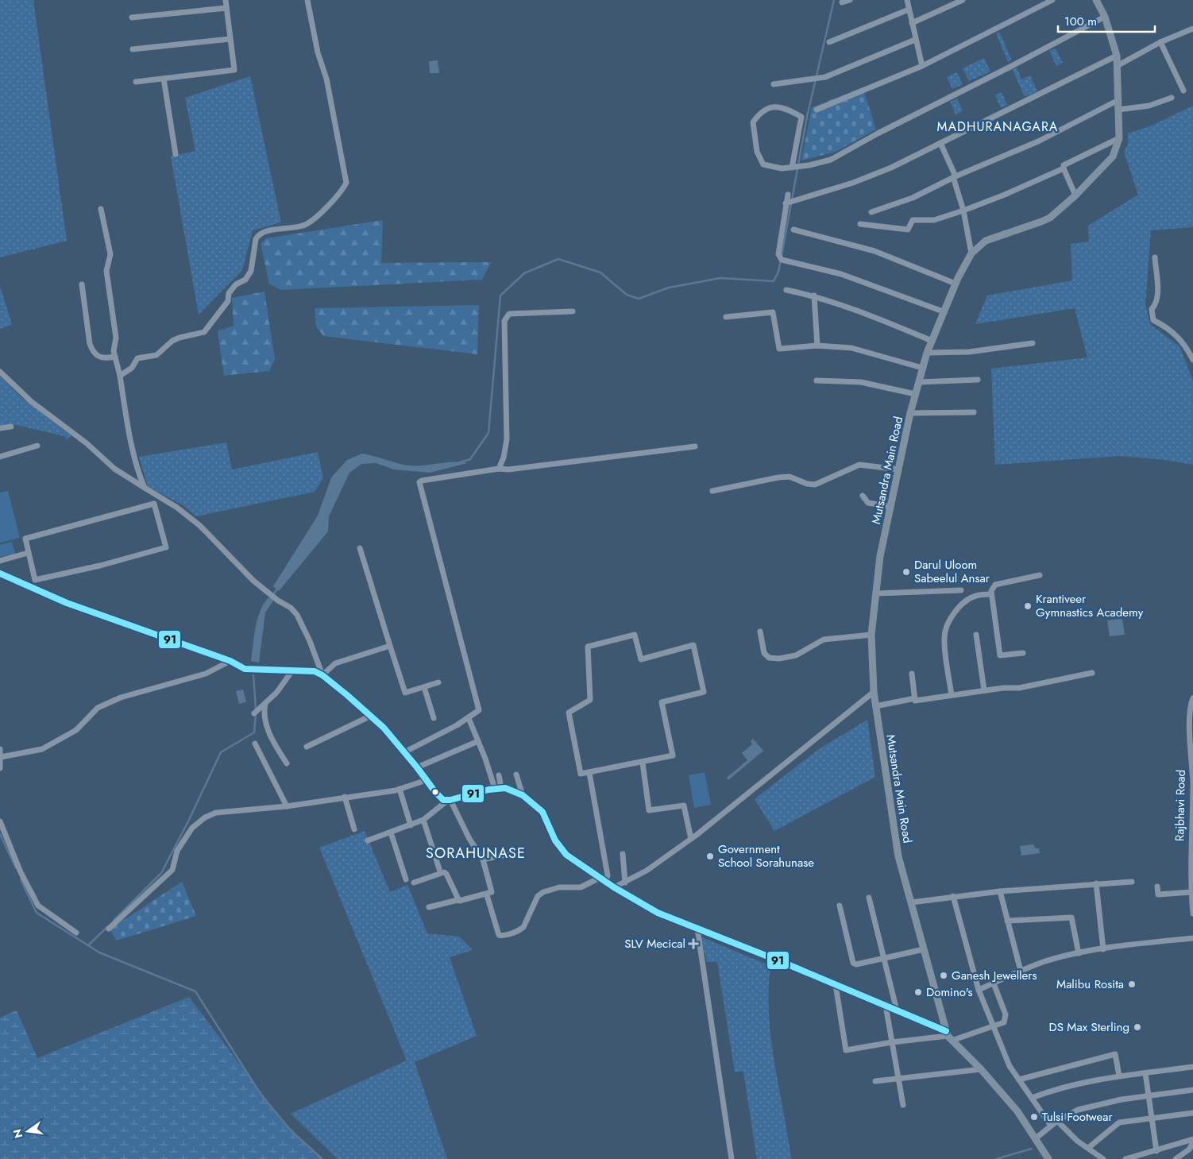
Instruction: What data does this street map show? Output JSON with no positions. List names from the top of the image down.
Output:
{
  "streets": {
    "street": ["Mutsandra Main Road", "Rajbhavi Road"]
  },
  "districts": ["MADHURANAGARA", "SORAHUNASE"],
  "places": {
    "other": [
      "Darul Uloom Sabeelul Ansar",
      "Krantiveer Gymnastics Academy",
      "Government School Sorahunase",
      "Ganesh Jewellers",
      "Malibu Rosita",
      "Domino's",
      "DS Max Sterling",
      "Tulsi Footwear"
    ],
    "health": ["SLV Mecical"]
  },
  "lines": ["transit line 91"],
  "scale_bar": "100 m",
  "north": "left"
}
